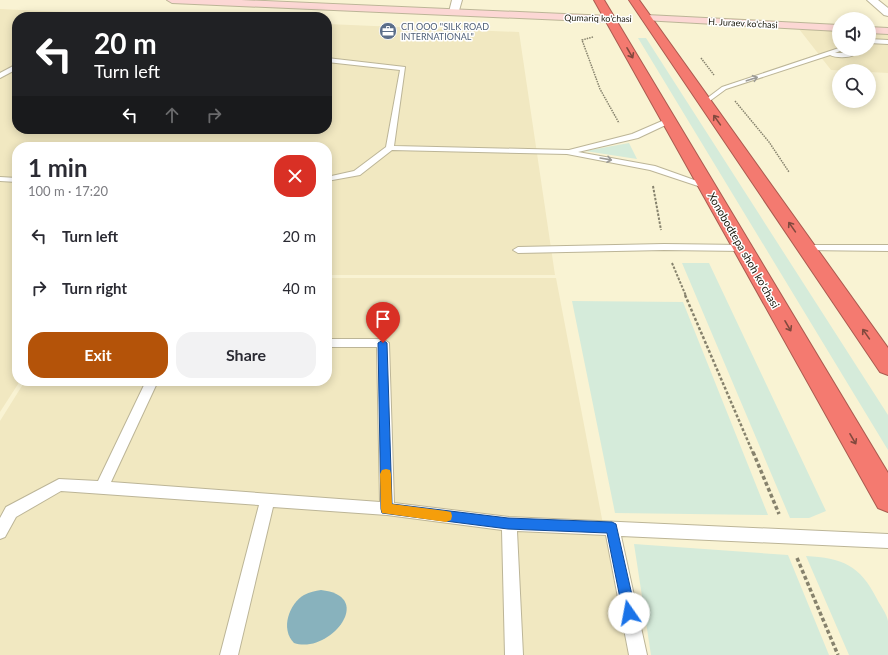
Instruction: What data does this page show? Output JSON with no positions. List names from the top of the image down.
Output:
{
  "streets": {
    "highway": ["Qumariq ko'chasi", "Xonobodtepa shoh ko'chasi"],
    "main road": ["H. Juraev ko'chasi"]
  },
  "crossings": [
    ["Qumariq ko'chasi", "H. Juraev ko'chasi"],
    ["Qumariq ko'chasi", "Xonobodtepa shoh ko'chasi"]
  ],
  "places": {
    "office": ["СП ООО \"SILK ROAD INTERNATIONAL\""]
  },
  "page": {
    "turn": ["20 m", "Turn left"],
    "heading": ["1 min", "100 m · 17:20"],
    "list": [
      {
        "name": "Turn left",
        "value": "20 m"
      },
      {
        "name": "Turn right",
        "value": "40 m"
      }
    ],
    "buttons": ["Exit", "Share"]
  }
}
